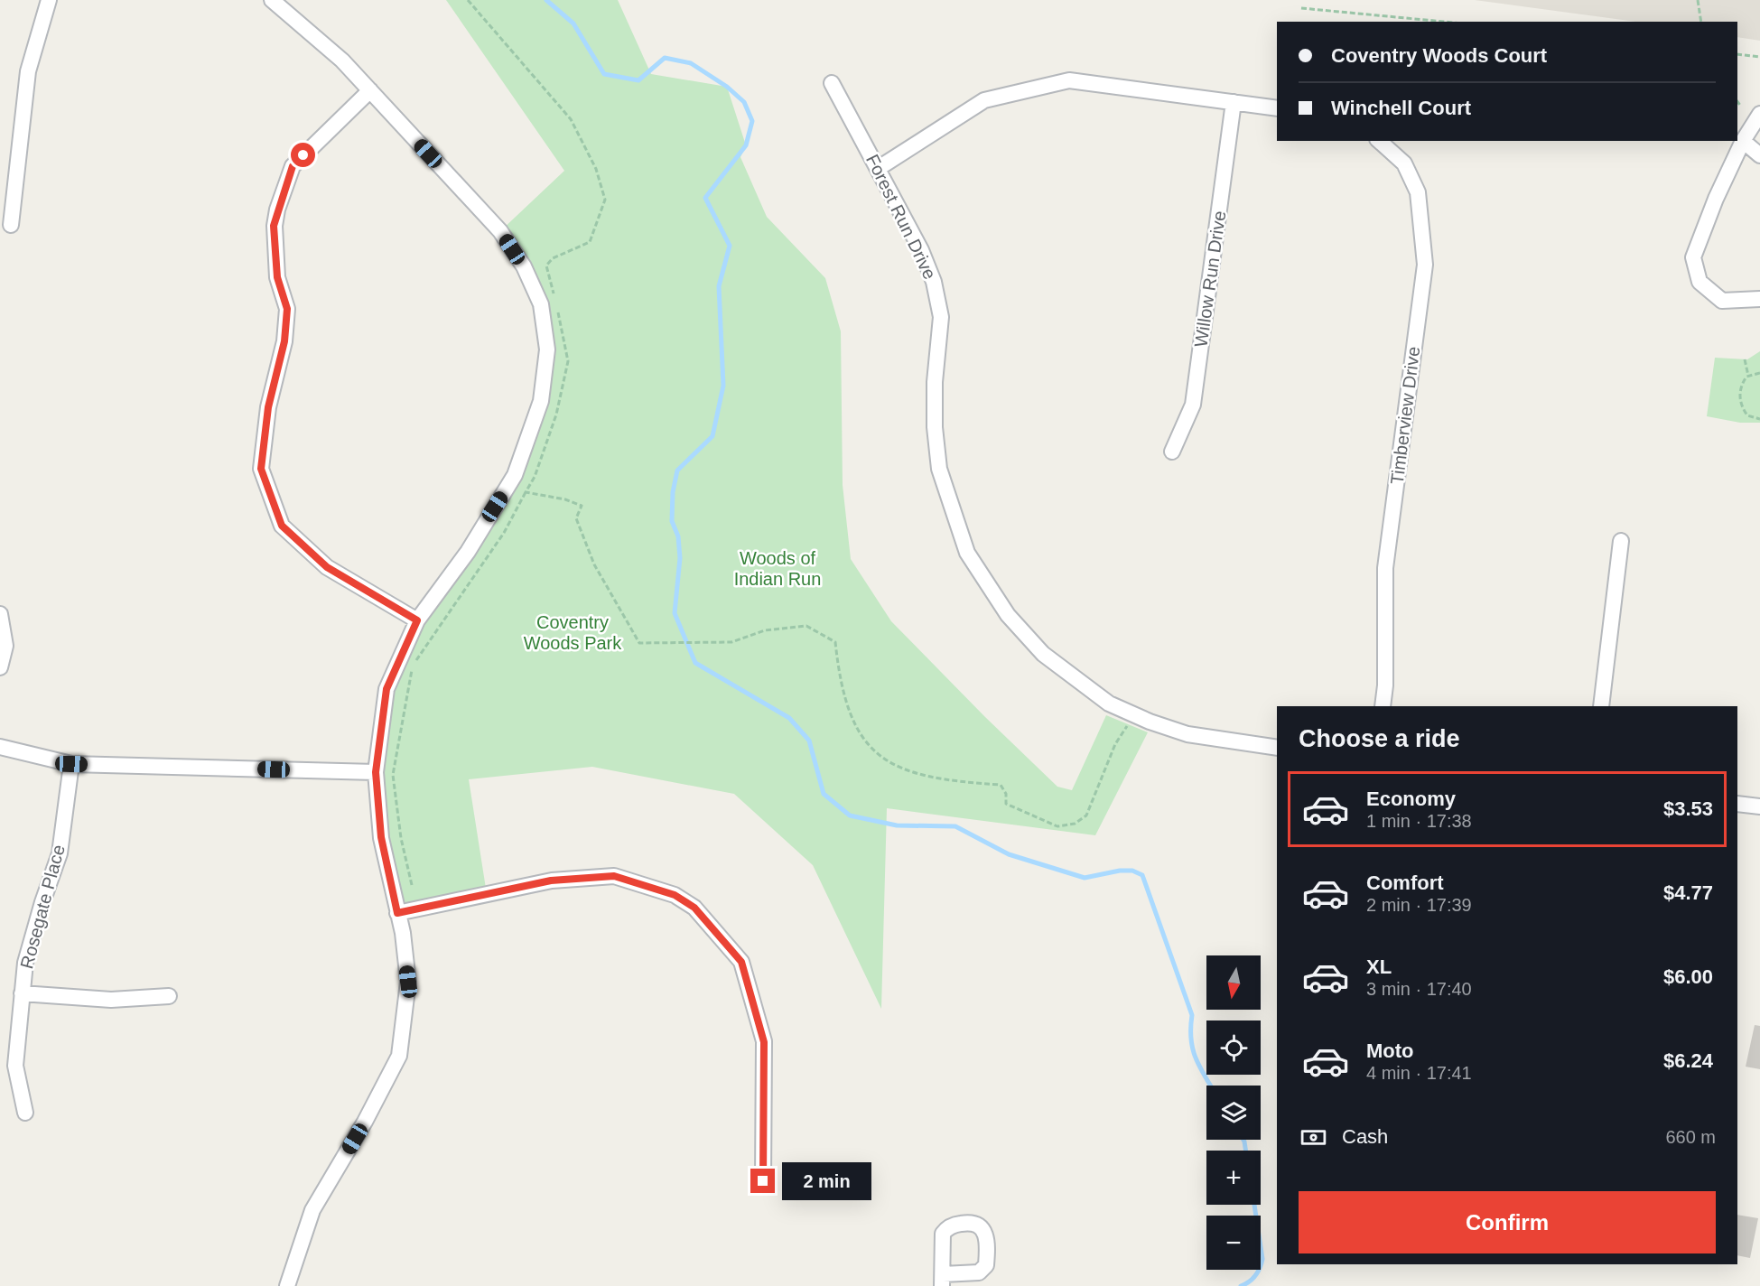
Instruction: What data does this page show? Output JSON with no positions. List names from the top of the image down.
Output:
{
  "streets": {
    "street": [
      "Forest Run Drive",
      "Willow Run Drive",
      "Timberview Drive",
      "Rosegate Place"
    ]
  },
  "parks": ["Woods of Indian Run", "Coventry Woods Park"],
  "north": "bottom",
  "page": {
    "banner": ["Coventry Woods Court", "Winchell Court"],
    "heading": "Choose a ride",
    "list": [
      {
        "name": "Economy",
        "note": "1 min · 17:38",
        "value": "$3.53"
      },
      {
        "name": "Comfort",
        "note": "2 min · 17:39",
        "value": "$4.77"
      },
      {
        "name": "XL",
        "note": "3 min · 17:40",
        "value": "$6.00"
      },
      {
        "name": "Moto",
        "note": "4 min · 17:41",
        "value": "$6.24"
      }
    ],
    "map_buttons": ["+", "−"],
    "pay": ["Cash", "660 m"],
    "bubble": "2 min",
    "buttons": "Confirm"
  }
}
